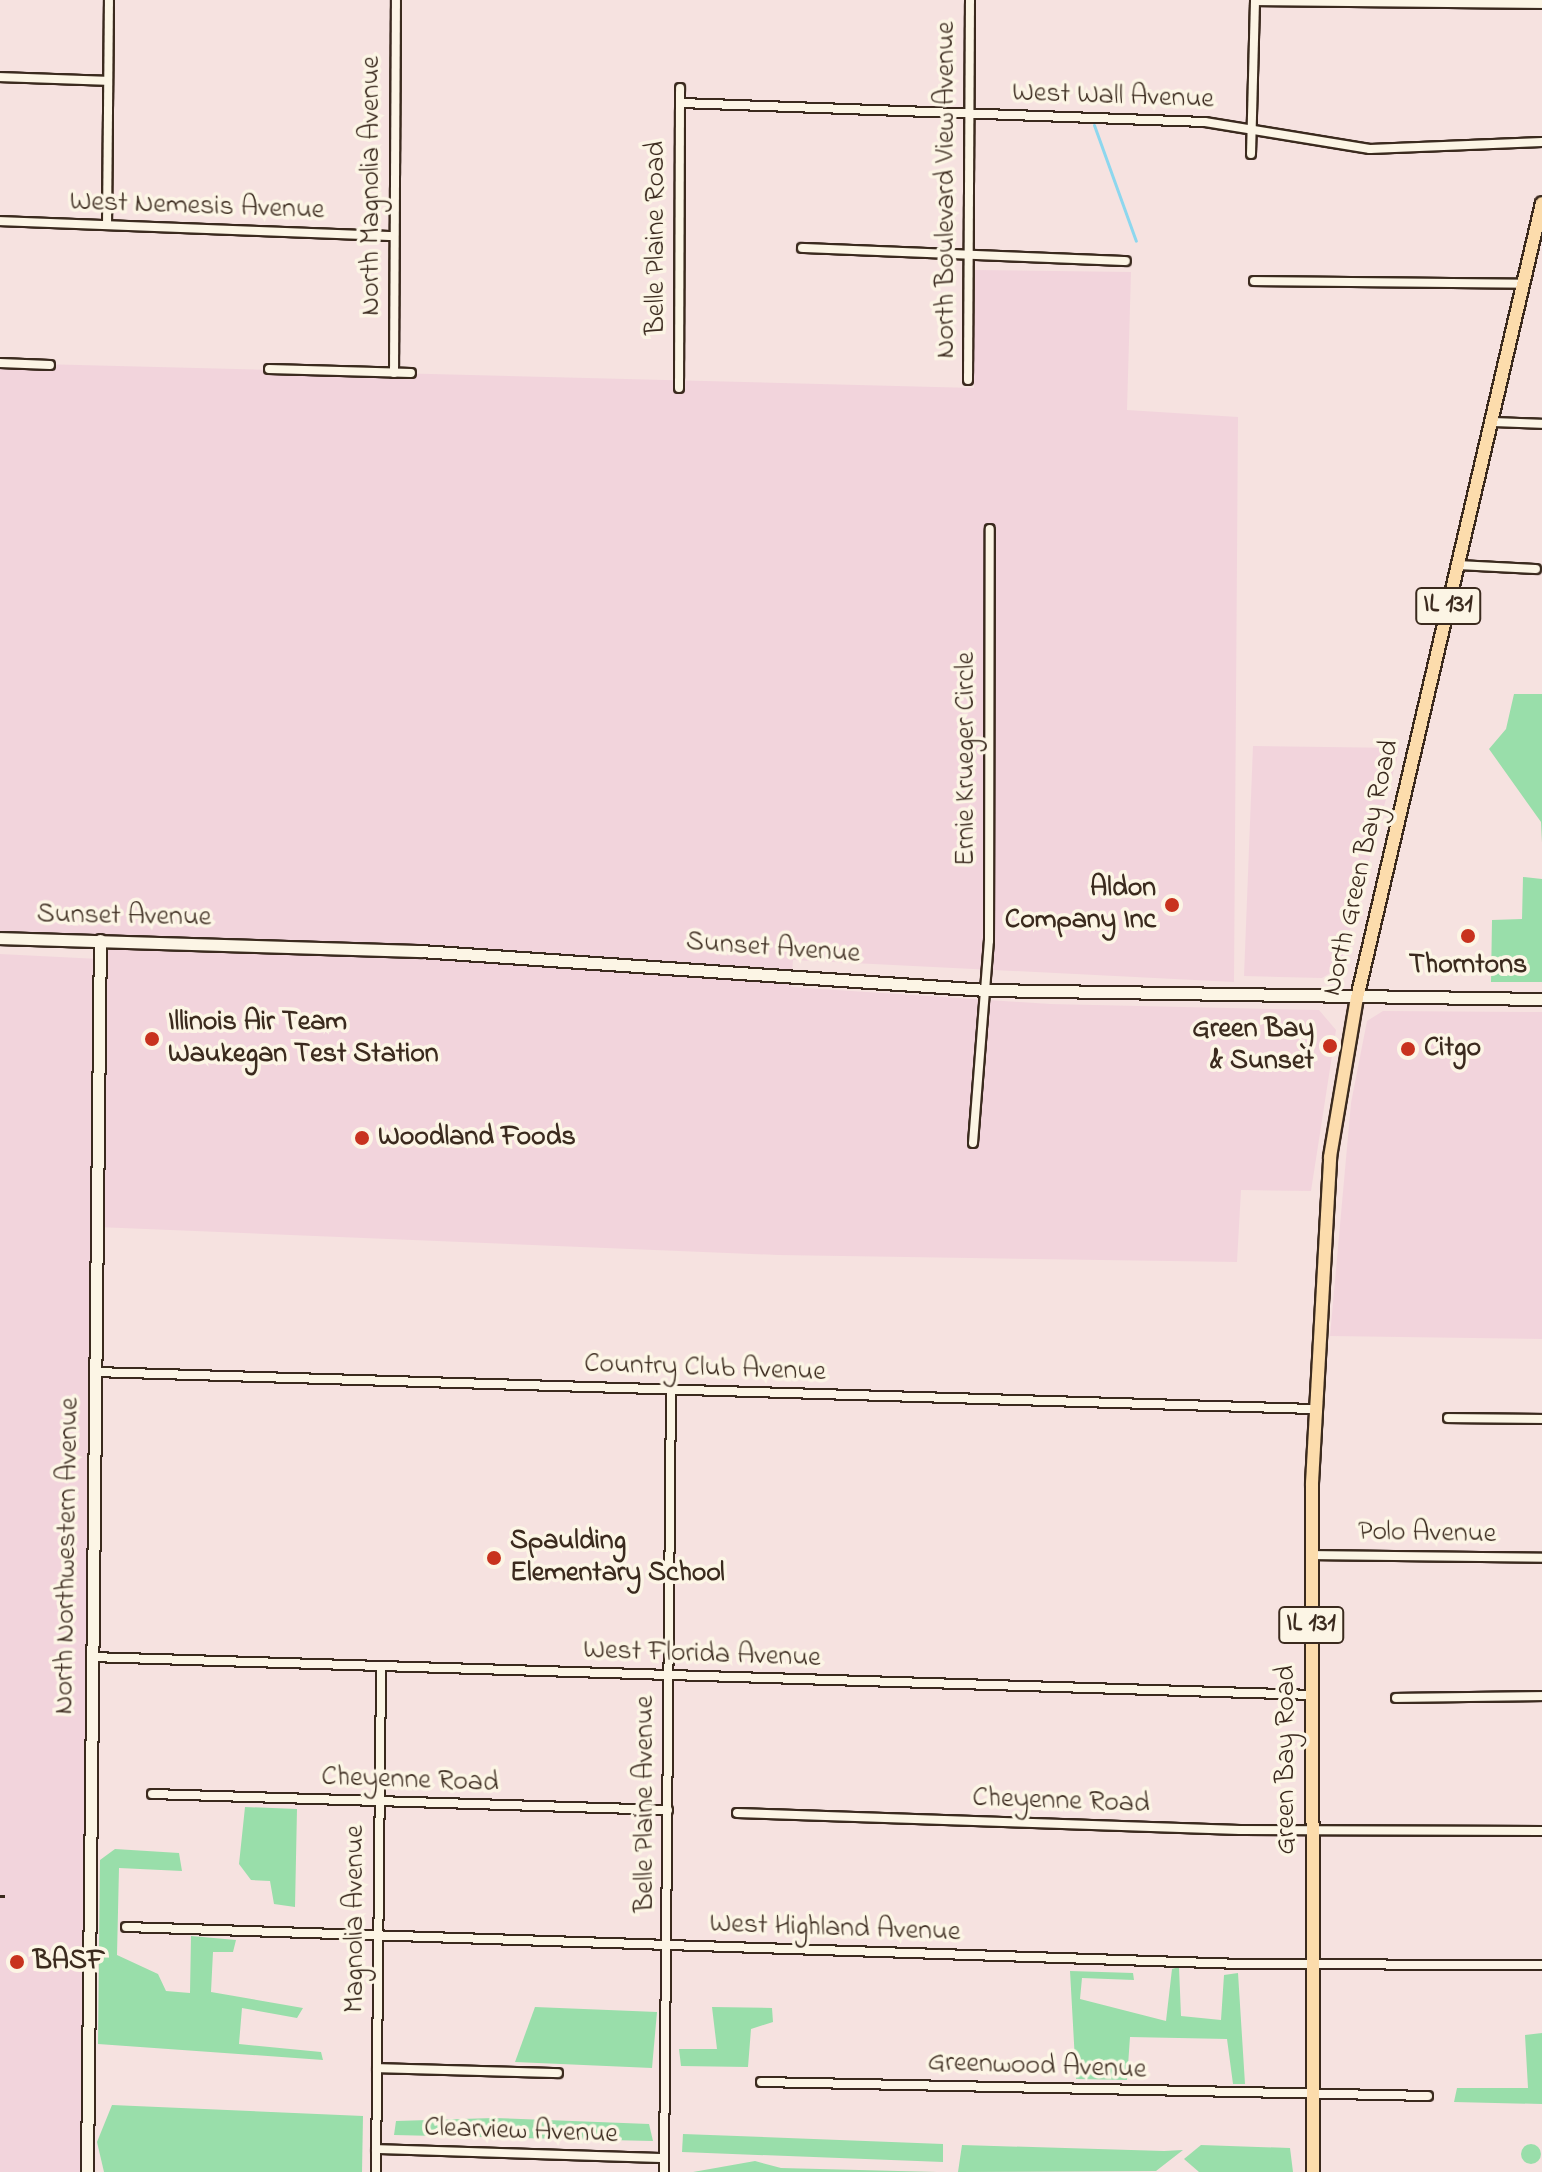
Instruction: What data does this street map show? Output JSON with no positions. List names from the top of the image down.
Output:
{
  "streets": {
    "main road": ["IL 131", "North Green Bay Road", "Green Bay Road"],
    "street": [
      "West Wall Avenue",
      "North Magnolia Avenue",
      "North Boulevard View Avenue",
      "West Nemesis Avenue",
      "Belle Plaine Road",
      "Ernie Krueger Circle",
      "Sunset Avenue",
      "Country Club Avenue",
      "Polo Avenue",
      "North Northwestern Avenue",
      "West Florida Avenue",
      "Cheyenne Road",
      "Belle Plaine Avenue",
      "Magnolia Avenue",
      "West Highland Avenue",
      "Greenwood Avenue",
      "Clearview Avenue"
    ]
  },
  "crossings": [
    ["West Wall Avenue", "North Boulevard View Avenue"],
    ["West Wall Avenue", "Belle Plaine Road"],
    ["North Magnolia Avenue", "West Nemesis Avenue"],
    ["IL 131", "Green Bay Road"],
    ["IL 131", "West Highland Avenue"],
    ["IL 131", "Greenwood Avenue"],
    ["Ernie Krueger Circle", "Sunset Avenue"],
    ["North Green Bay Road", "Sunset Avenue"],
    ["North Green Bay Road", "Country Club Avenue"],
    ["North Green Bay Road", "Polo Avenue"],
    ["North Green Bay Road", "Green Bay Road"],
    ["Sunset Avenue", "North Northwestern Avenue"],
    ["Country Club Avenue", "North Northwestern Avenue"],
    ["Country Club Avenue", "Belle Plaine Avenue"],
    ["Polo Avenue", "Green Bay Road"],
    ["North Northwestern Avenue", "West Florida Avenue"],
    ["West Florida Avenue", "Green Bay Road"],
    ["West Florida Avenue", "Belle Plaine Avenue"],
    ["West Florida Avenue", "Magnolia Avenue"],
    ["Green Bay Road", "Cheyenne Road"],
    ["Green Bay Road", "West Highland Avenue"],
    ["Cheyenne Road", "Belle Plaine Avenue"],
    ["Cheyenne Road", "Magnolia Avenue"],
    ["Belle Plaine Avenue", "West Highland Avenue"],
    ["Belle Plaine Avenue", "Clearview Avenue"],
    ["Magnolia Avenue", "West Highland Avenue"],
    ["Magnolia Avenue", "Clearview Avenue"]
  ],
  "places": [
    "Aldon Company Inc",
    "Thorntons",
    "Illinois Air Team Waukegan Test Station",
    "Green Bay & Sunset",
    "Citgo",
    "Woodland Foods",
    "Spaulding Elementary School",
    "BASF"
  ]
}
